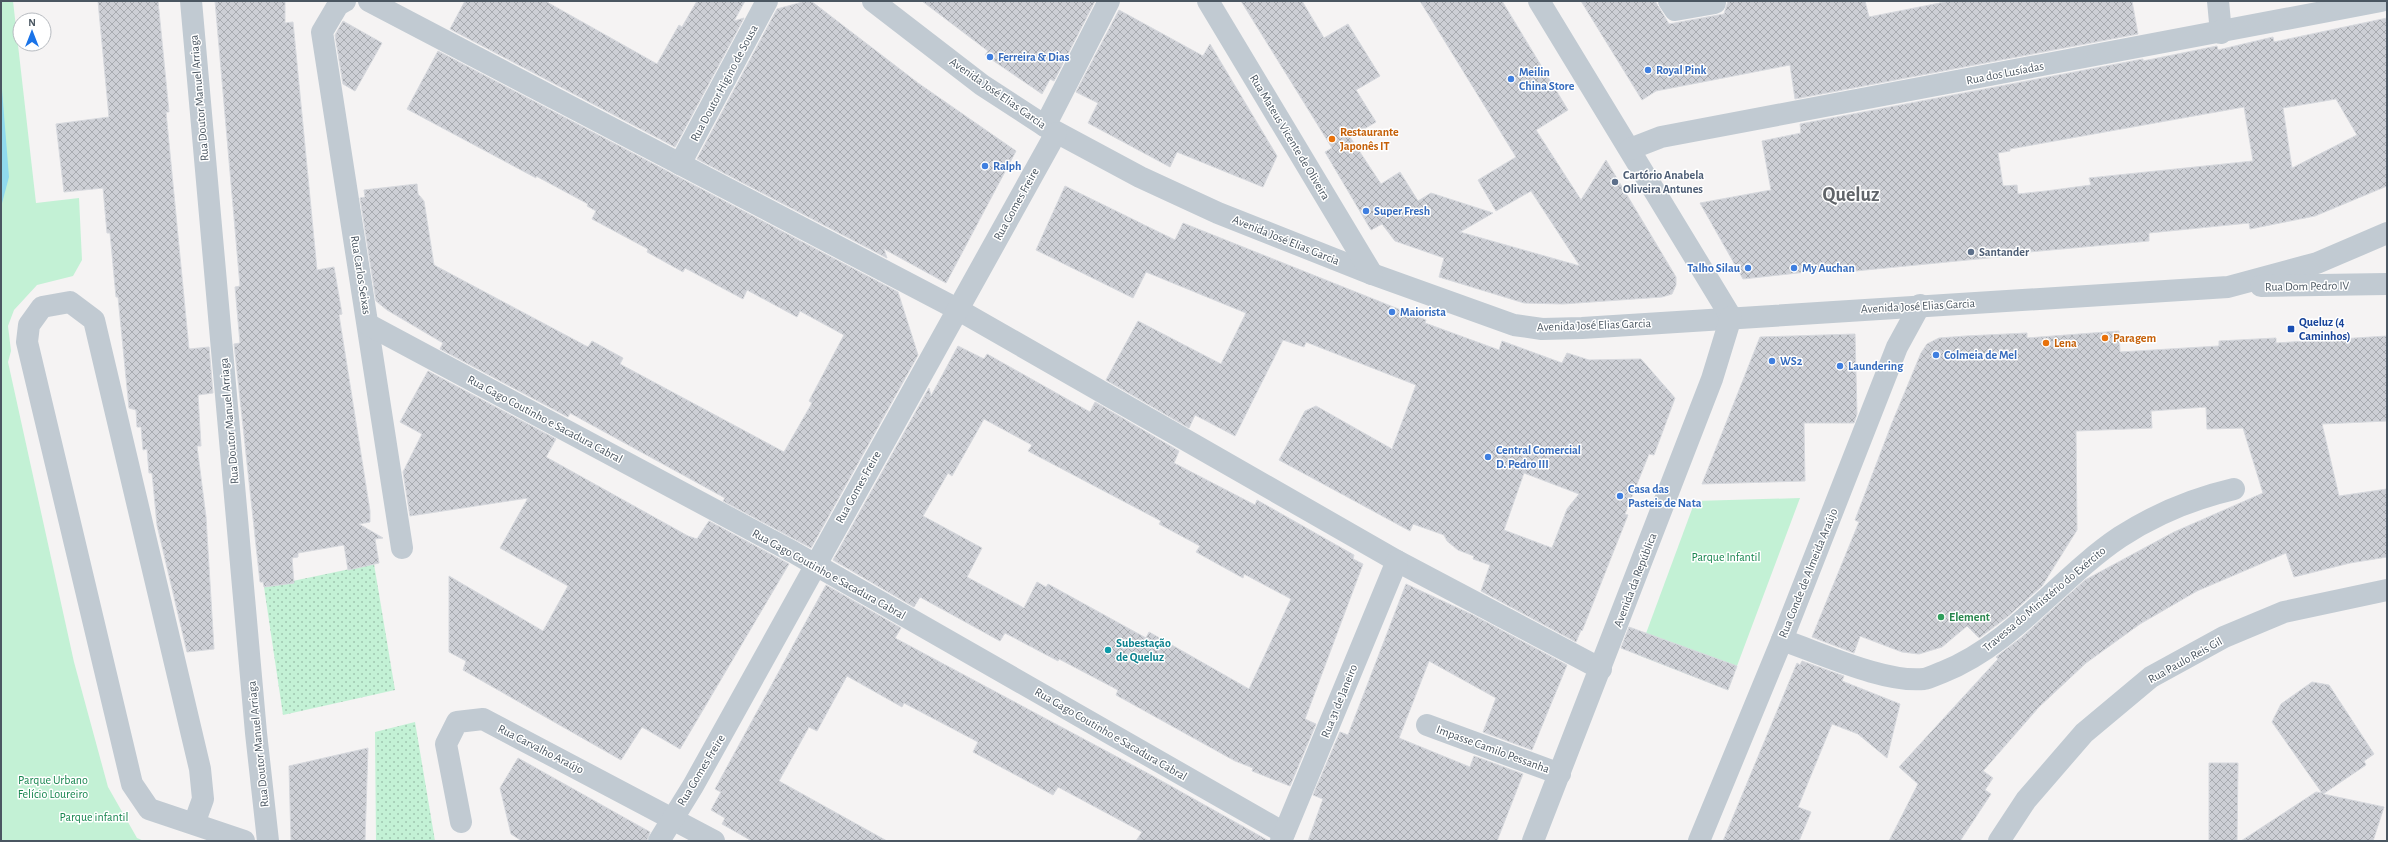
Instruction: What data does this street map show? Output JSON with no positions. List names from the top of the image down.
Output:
{
  "streets": {
    "street": [
      "Rua dos Lusíadas",
      "Rua Doutor Higino de Sousa",
      "Avenida José Elias Garcia",
      "Rua Doutor Manuel Arriaga",
      "Rua Mateus Vicente de Oliveira",
      "Rua Gomes Freire",
      "Rua Carlos Seixas",
      "Rua Dom Pedro IV",
      "Rua Gago Coutinho e Sacadura Cabral",
      "Rua Conde de Almeida Araújo",
      "Avenida da República",
      "Travessa do Ministério do Exército",
      "Rua Paulo Reis Gil",
      "Rua 31 de Janeiro",
      "Rua Carvalho Araújo",
      "Impasse Camilo Pessanha"
    ]
  },
  "crossings": [
    ["Avenida José Elias Garcia", "Rua Mateus Vicente de Oliveira"],
    ["Avenida José Elias Garcia", "Rua Gomes Freire"],
    ["Avenida José Elias Garcia", "Rua Dom Pedro IV"],
    ["Avenida José Elias Garcia", "Rua Conde de Almeida Araújo"],
    ["Avenida José Elias Garcia", "Avenida da República"],
    ["Rua Gomes Freire", "Rua Gago Coutinho e Sacadura Cabral"],
    ["Rua Gomes Freire", "Rua Carvalho Araújo"],
    ["Rua Carlos Seixas", "Rua Gago Coutinho e Sacadura Cabral"],
    ["Rua Gago Coutinho e Sacadura Cabral", "Rua 31 de Janeiro"],
    ["Rua Conde de Almeida Araújo", "Travessa do Ministério do Exército"],
    ["Avenida da República", "Impasse Camilo Pessanha"]
  ],
  "districts": ["Queluz"],
  "parks": ["Parque Infantil", "Parque Urbano Felício Loureiro", "Parque infantil"],
  "places": {
    "other": [
      "Ferreira & Dias",
      "Royal Pink",
      "Meilin China Store",
      "Restaurante Japonês IT",
      "Ralph",
      "Cartório Anabela Oliveira Antunes",
      "Super Fresh",
      "Santander",
      "Talho Silau",
      "My Auchan",
      "Maiorista",
      "Paragem",
      "Lena",
      "Colmeia de Mel",
      "WS2",
      "Laundering",
      "Central Comercial D. Pedro III",
      "Casa das Pasteis de Nata",
      "Element",
      "Subestação de Queluz"
    ],
    "transit": ["Queluz (4 Caminhos)"]
  },
  "north": "top"
}
